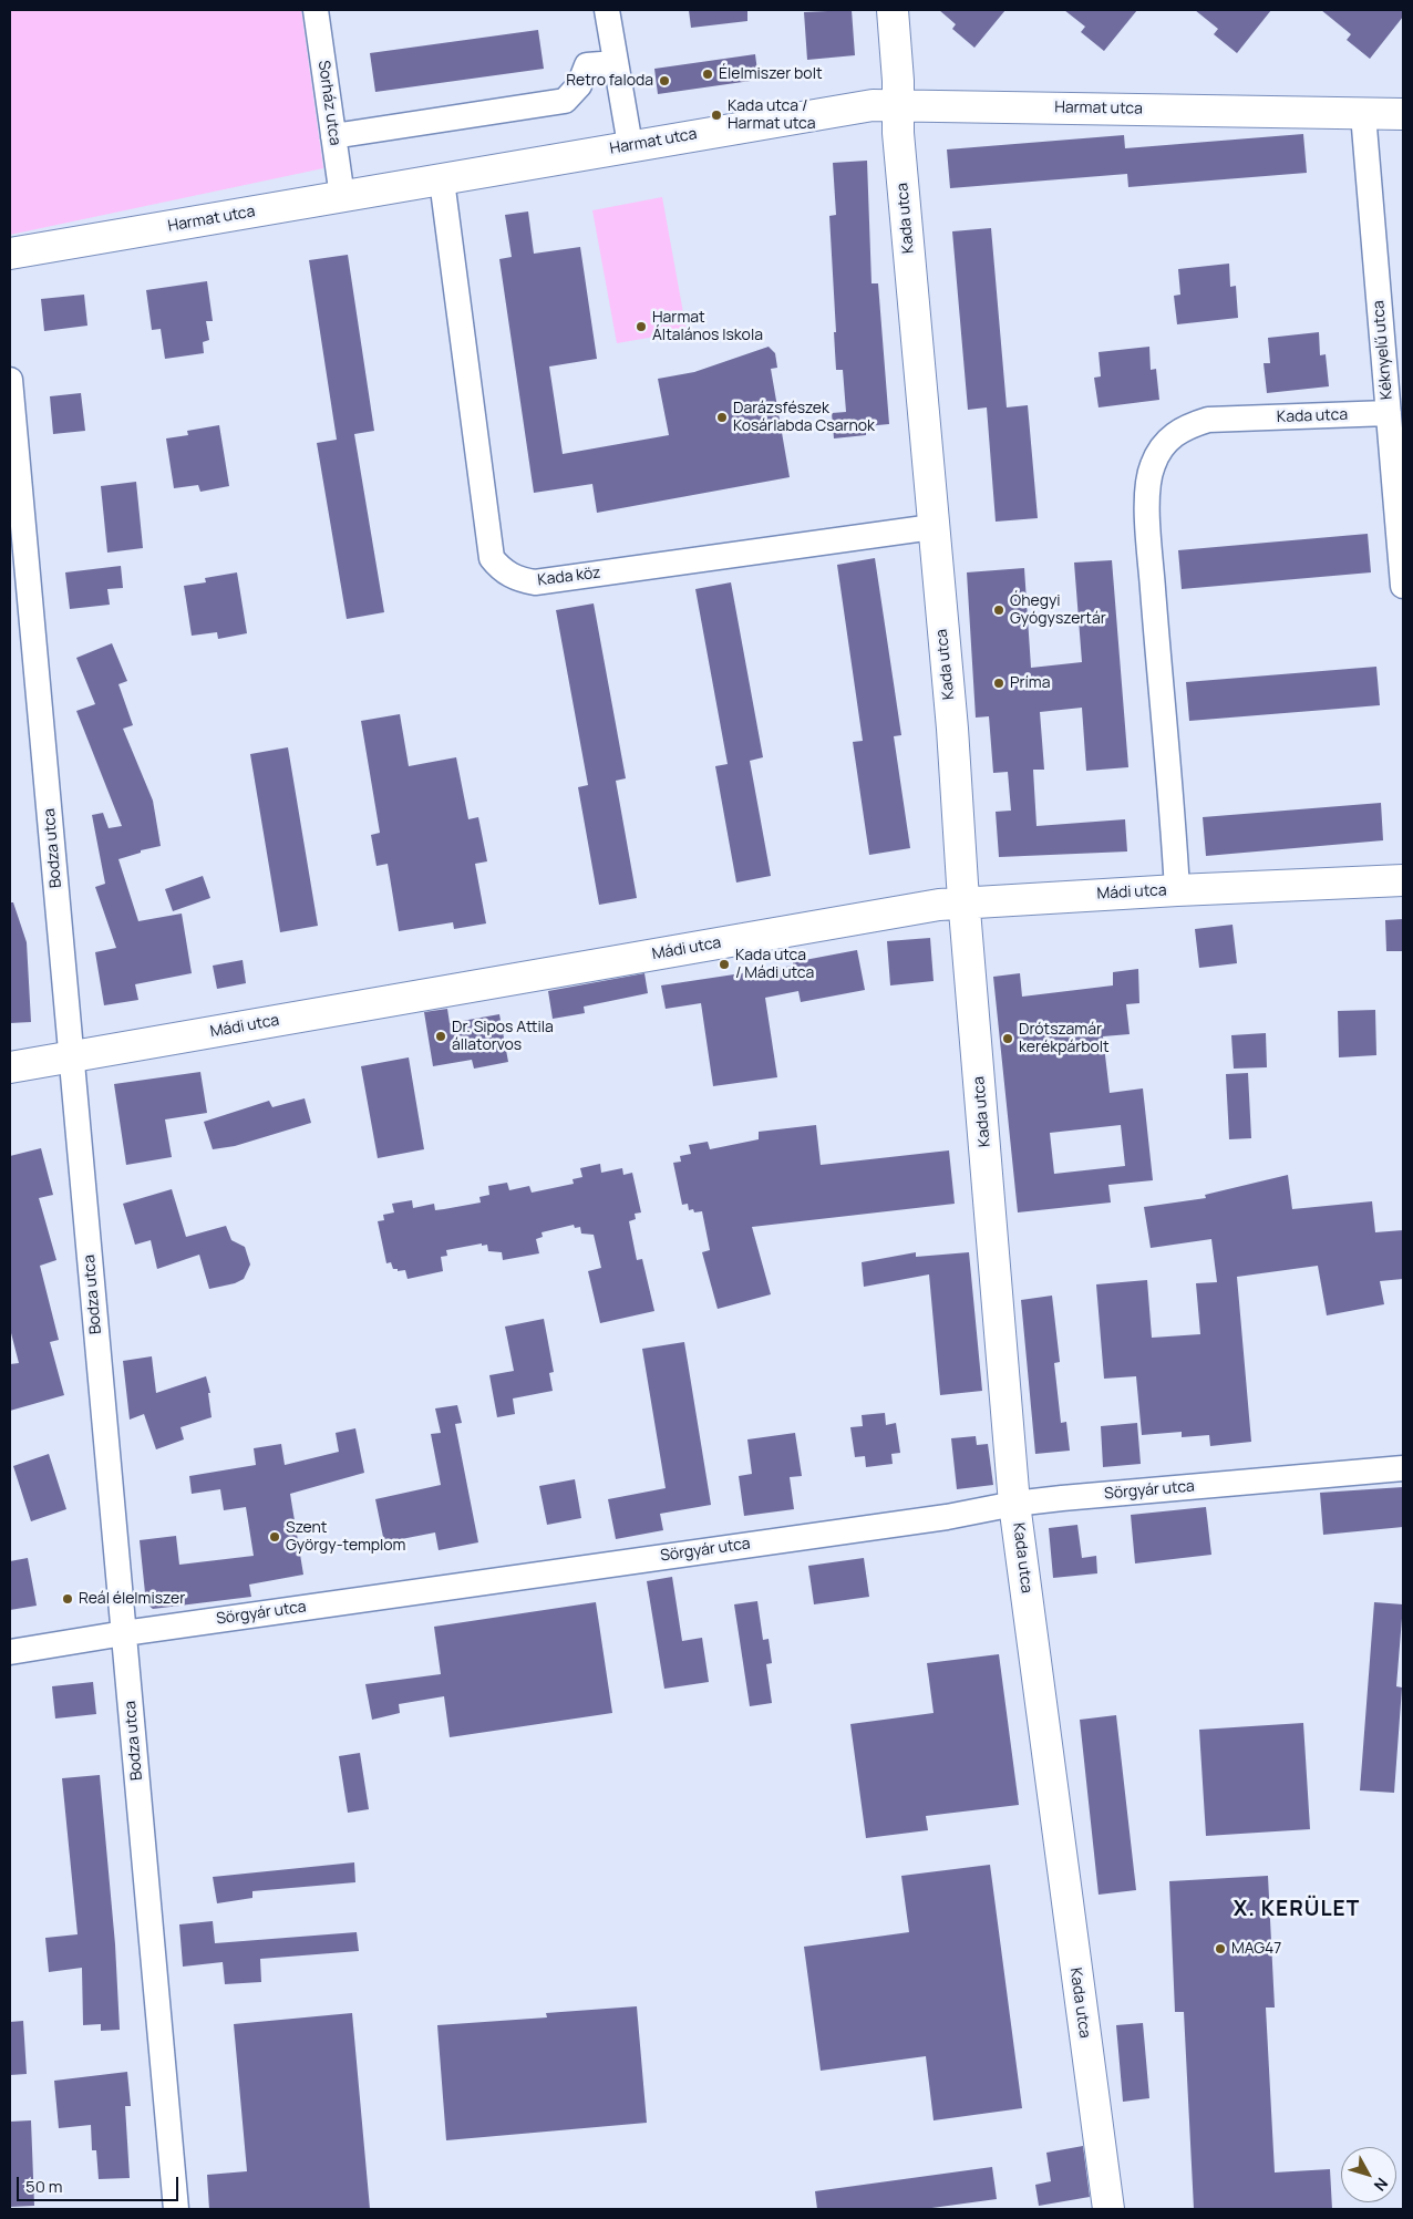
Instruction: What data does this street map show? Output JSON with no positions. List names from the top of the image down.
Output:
{
  "streets": {
    "street": [
      "Sorház utca",
      "Harmat utca",
      "Kada utca",
      "Kéknyelű utca",
      "Kada köz",
      "Bodza utca",
      "Mádi utca",
      "Sörgyár utca"
    ]
  },
  "crossings": [
    ["Sorház utca", "Harmat utca"],
    ["Harmat utca", "Kada utca"],
    ["Harmat utca", "Kéknyelű utca"],
    ["Harmat utca", "Kada köz"],
    ["Kada utca", "Kéknyelű utca"],
    ["Kada utca", "Kada köz"],
    ["Kada utca", "Mádi utca"],
    ["Kada utca", "Sörgyár utca"],
    ["Bodza utca", "Mádi utca"],
    ["Bodza utca", "Sörgyár utca"]
  ],
  "districts": ["X. KERÜLET"],
  "places": [
    "Élelmiszer bolt",
    "Retro faloda",
    "Kada utca / Harmat utca",
    "Harmat Általános Iskola",
    "Darázsfészek Kosárlabda Csarnok",
    "Óhegyi Gyógyszertár",
    "Príma",
    "Kada utca / Mádi utca",
    "Dr. Sipos Attila állatorvos",
    "Drótszamár kerékpárbolt",
    "Szent György-templom",
    "Reál élelmiszer",
    "MAG47"
  ],
  "scale_bar": "50 m",
  "north": "bottom right"
}
